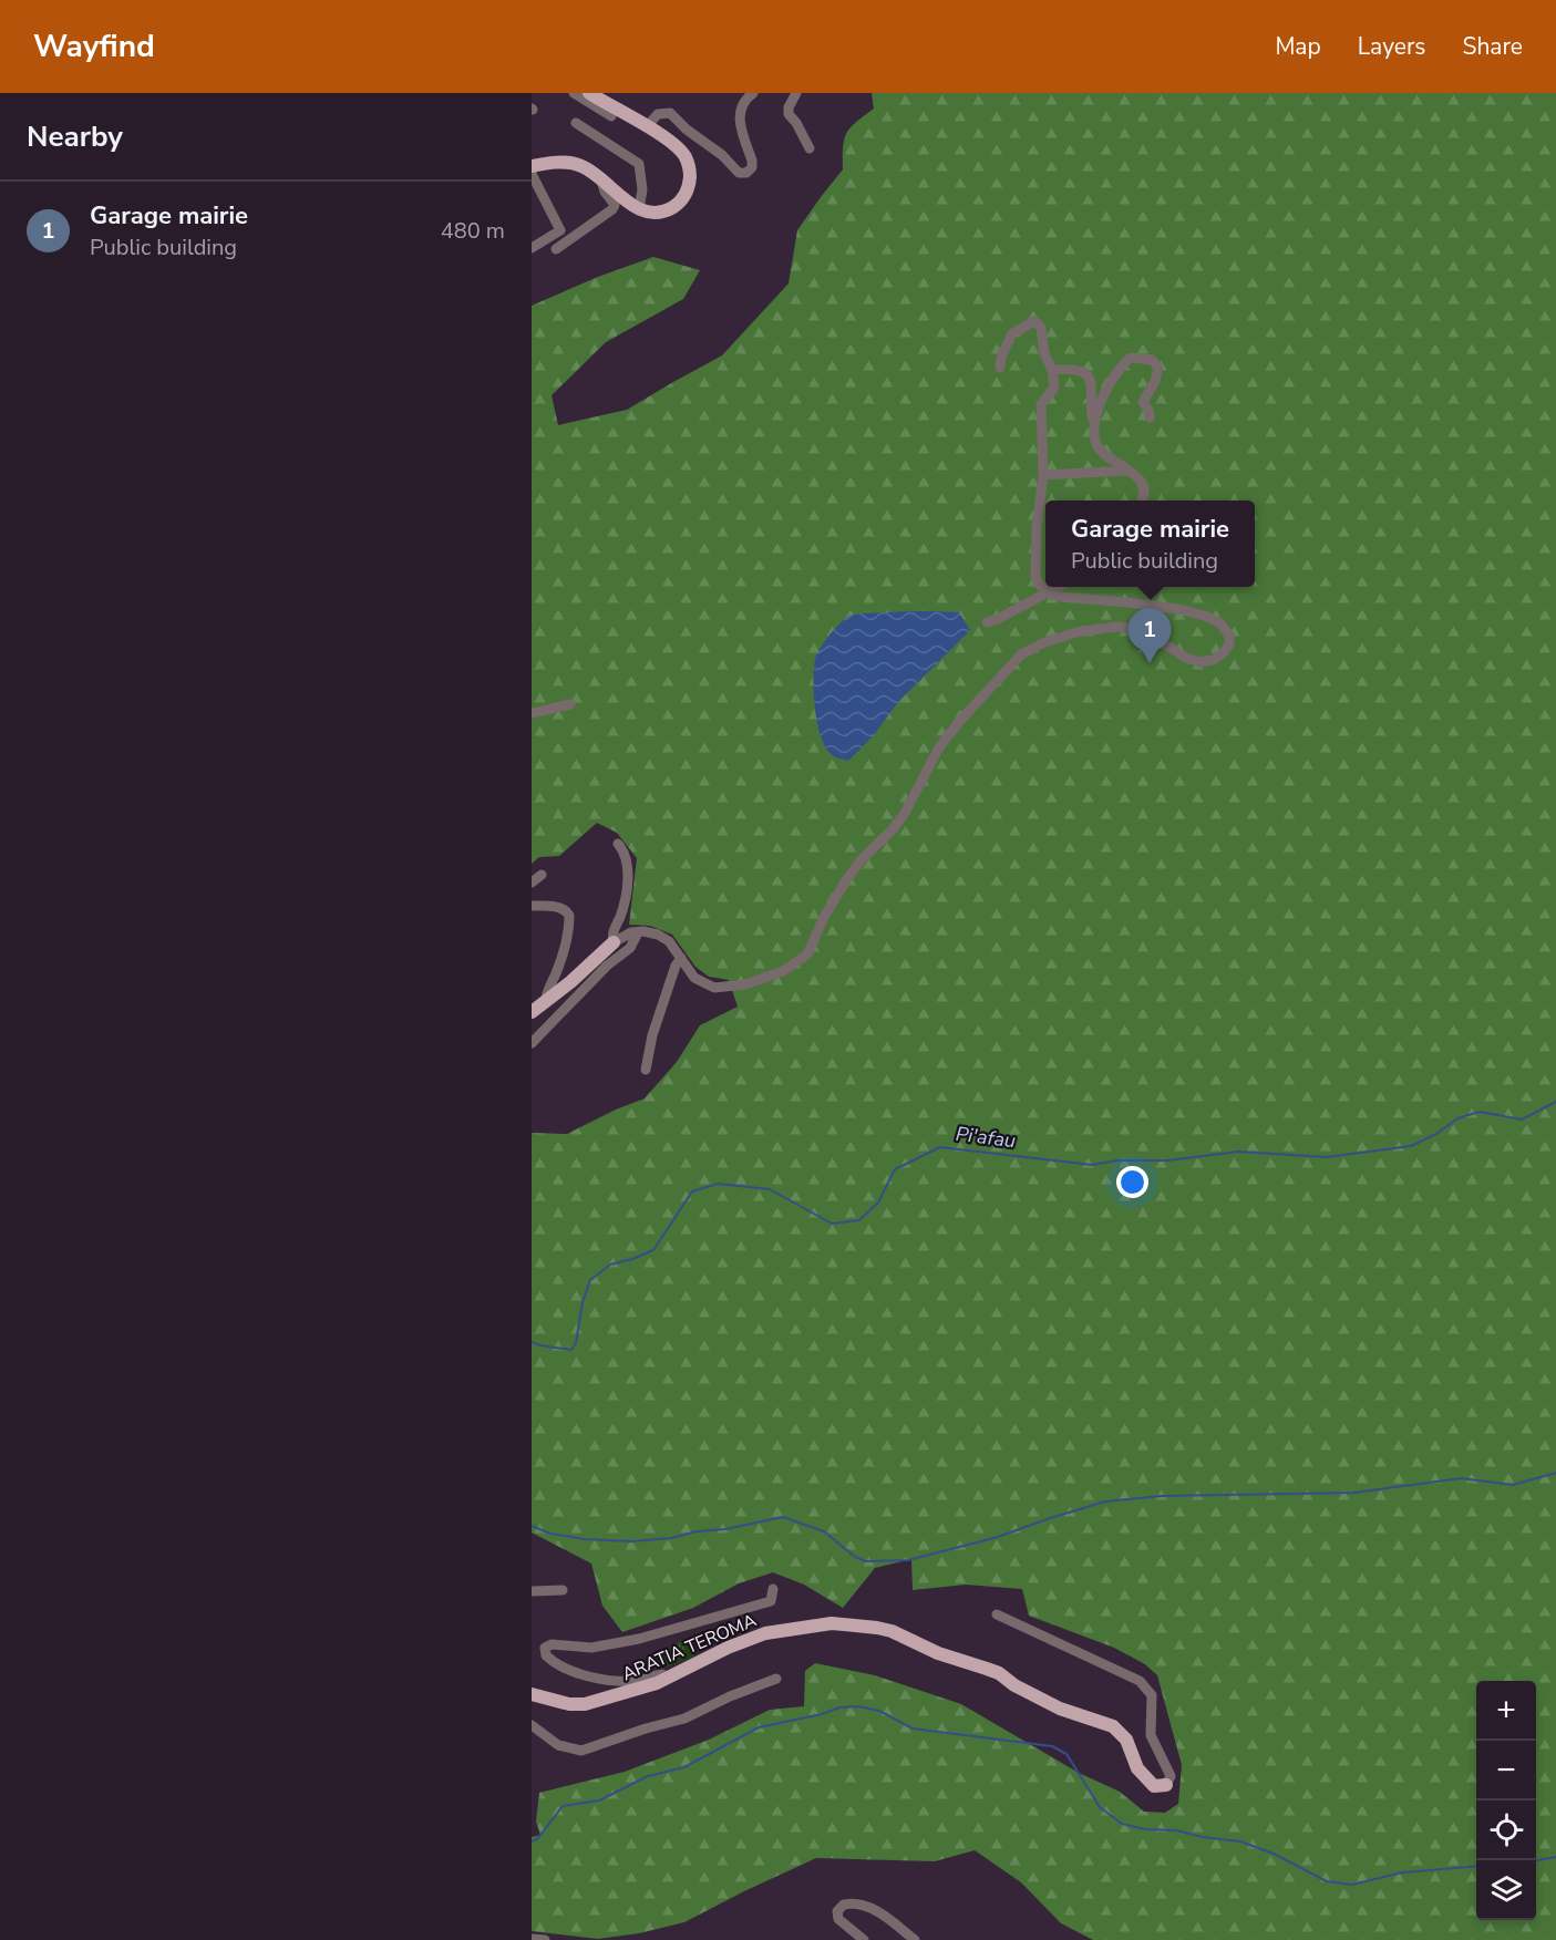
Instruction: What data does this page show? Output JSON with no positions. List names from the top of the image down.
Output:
{
  "streets": {
    "main road": ["ARATIA TEROMA"]
  },
  "water": ["Pi'afau"],
  "page": {
    "header": "Wayfind",
    "nav": ["Map", "Layers", "Share"],
    "heading": "Nearby",
    "list": [
      {
        "mark": "1",
        "name": "Garage mairie",
        "note": "Public building",
        "value": "480 m"
      }
    ],
    "popup": ["Garage mairie", "Public building"],
    "pins": "1",
    "map_buttons": ["+", "−"]
  }
}
